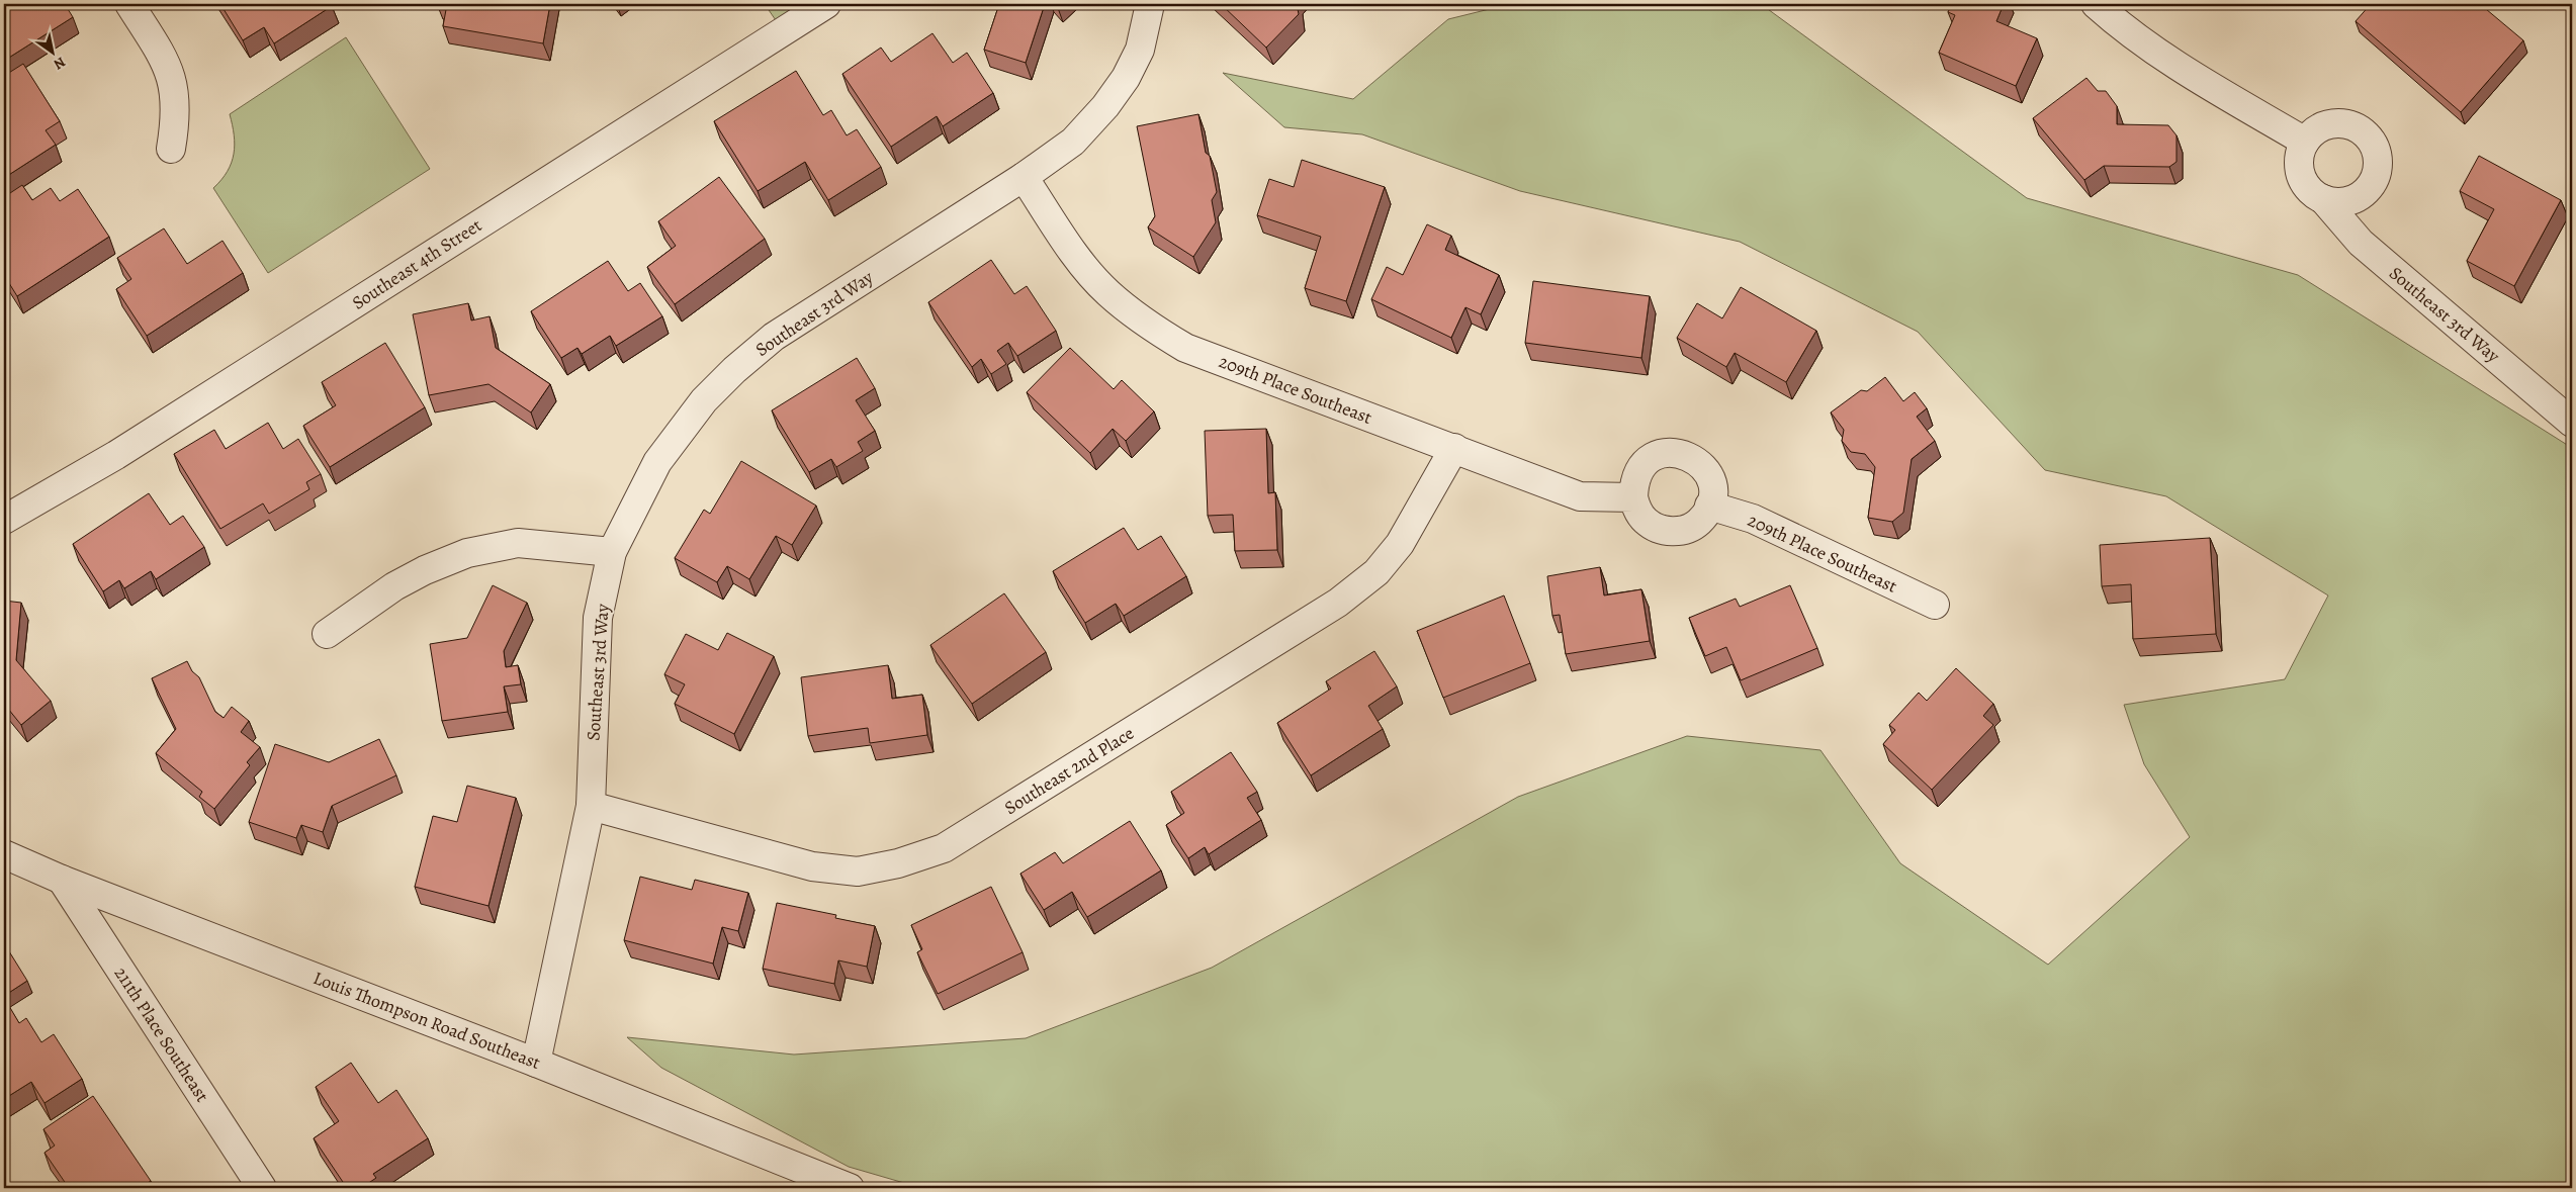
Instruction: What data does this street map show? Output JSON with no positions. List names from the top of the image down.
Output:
{
  "streets": {
    "street": [
      "Southeast 4th Street",
      "Southeast 3rd Way",
      "209th Place Southeast",
      "Southeast 2nd Place",
      "Louis Thompson Road Southeast",
      "211th Place Southeast"
    ]
  },
  "crossings": [
    ["Southeast 3rd Way", "209th Place Southeast"],
    ["Southeast 3rd Way", "Southeast 2nd Place"],
    ["Southeast 3rd Way", "Louis Thompson Road Southeast"],
    ["209th Place Southeast", "Southeast 2nd Place"],
    ["Louis Thompson Road Southeast", "211th Place Southeast"]
  ],
  "north": "bottom right"
}
